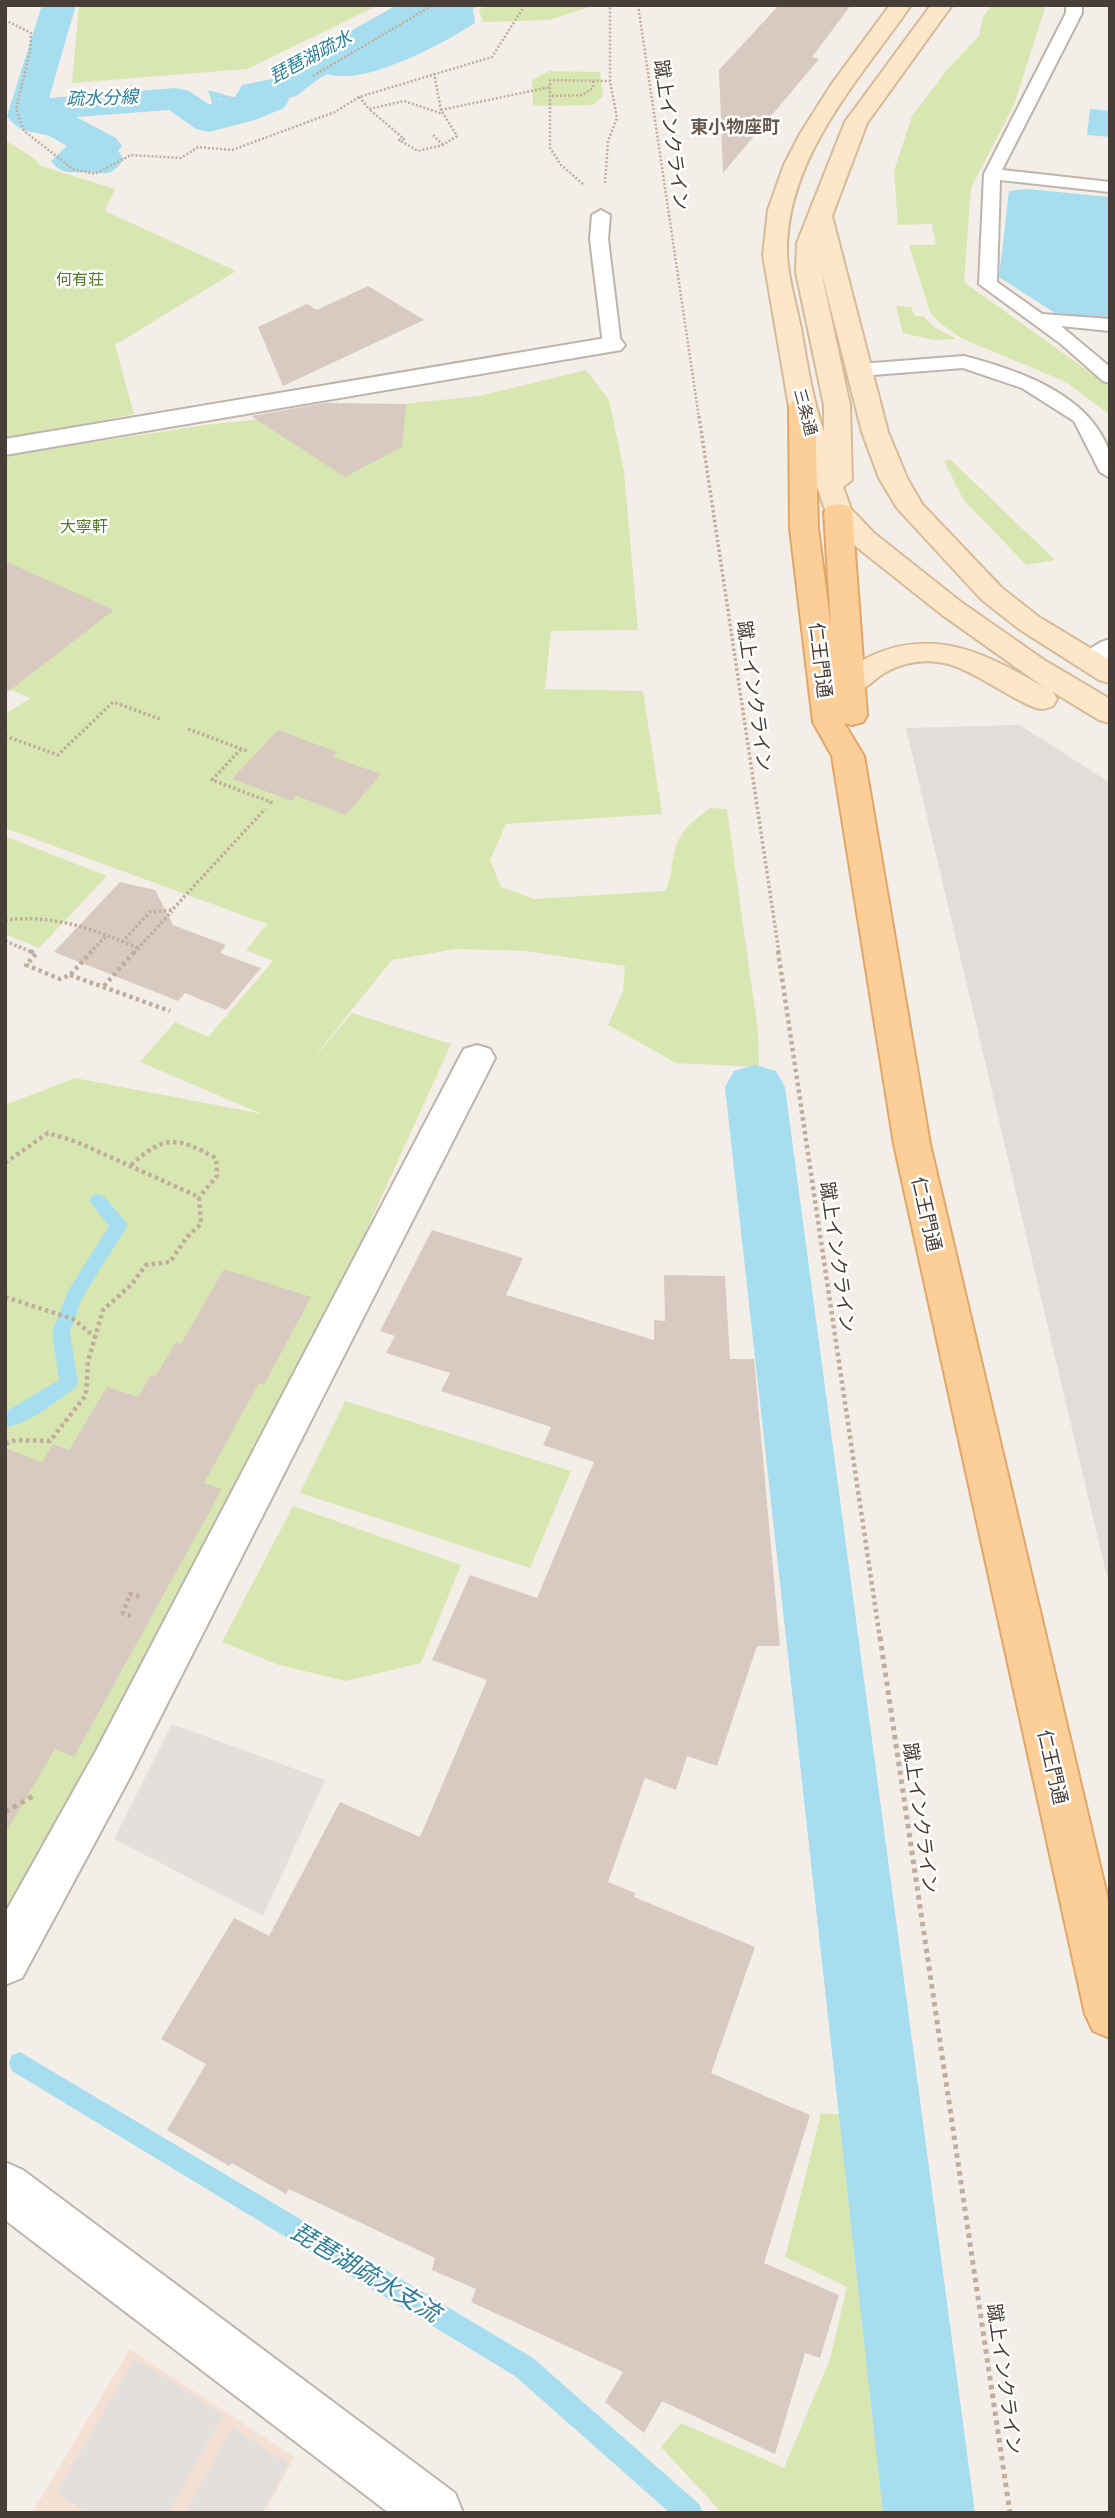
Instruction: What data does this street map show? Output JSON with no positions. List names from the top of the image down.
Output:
{
  "streets": {
    "main road": ["三条通", "仁王門通"],
    "path": ["蹴上インクライン"]
  },
  "crossings": [
    ["三条通", "仁王門通"]
  ],
  "districts": ["東小物座町"],
  "water": ["琵琶湖疏水", "疏水分線", "琵琶湖疏水支流"],
  "parks": ["何有荘", "大寧軒"]
}
